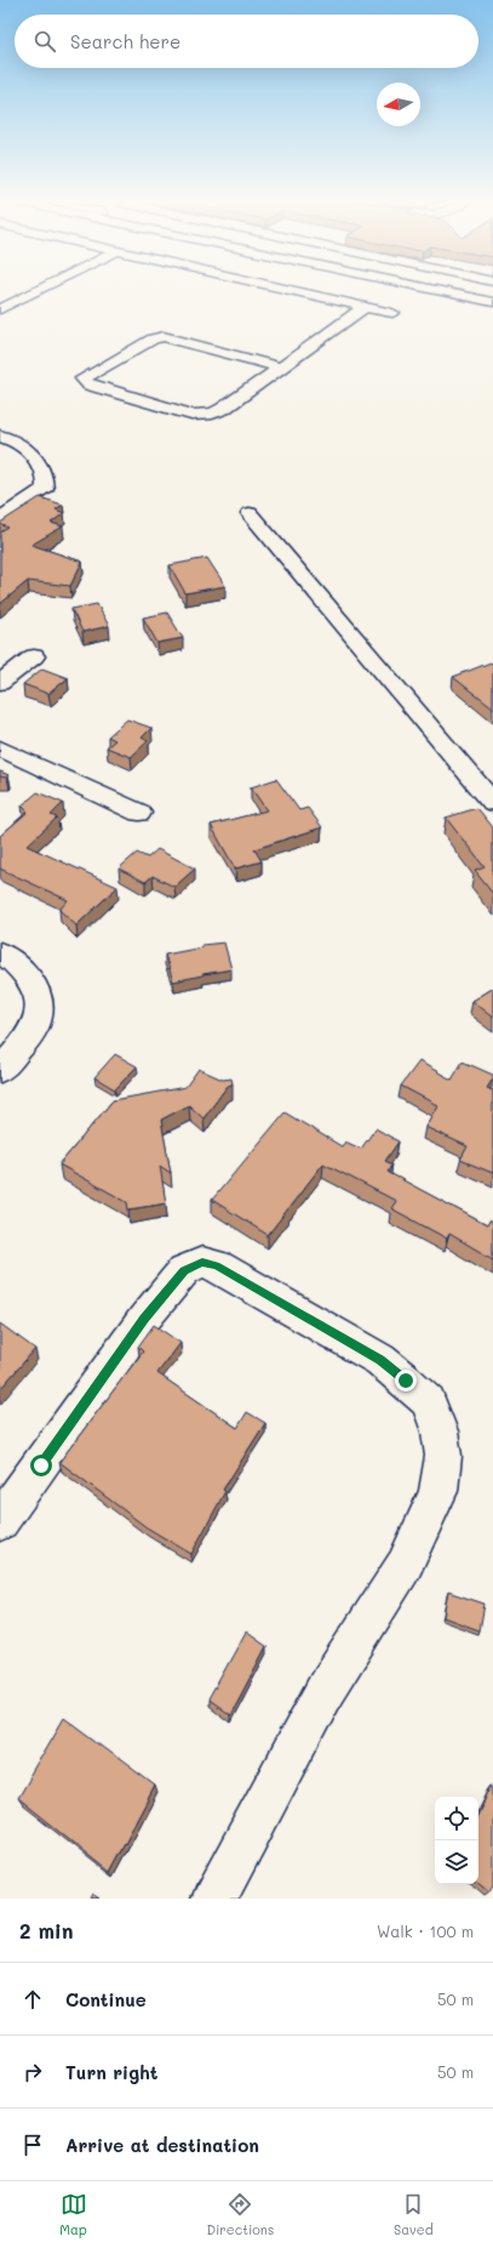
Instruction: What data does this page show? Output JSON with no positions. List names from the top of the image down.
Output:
{
  "north": "left",
  "page": {
    "search": "Search here",
    "heading": ["2 min", "Walk · 100 m"],
    "list": [
      ["Continue", "50 m"],
      ["Turn right", "50 m"],
      "Arrive at destination"
    ],
    "nav": ["Map", "Directions", "Saved"]
  }
}
